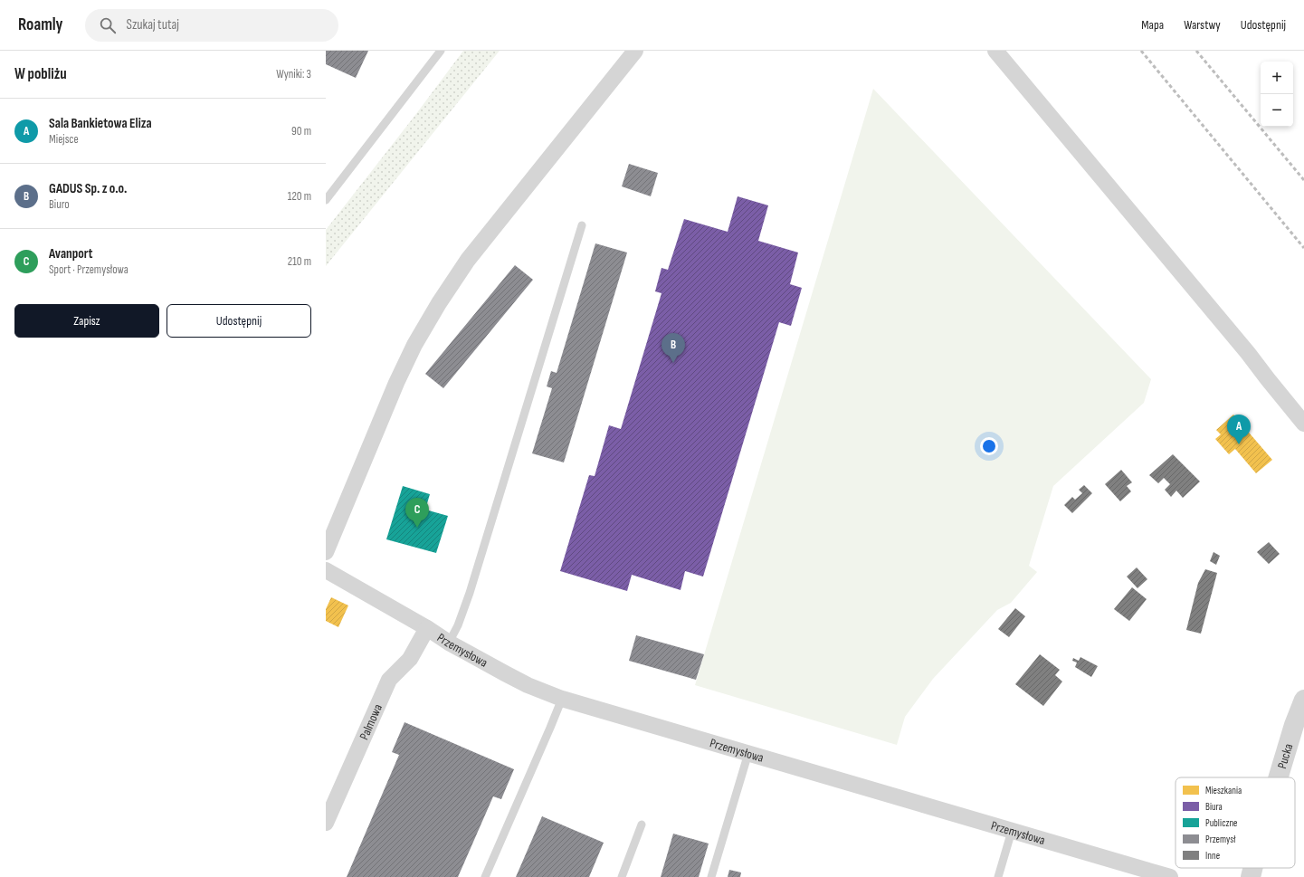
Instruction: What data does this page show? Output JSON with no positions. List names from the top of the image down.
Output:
{
  "streets": {
    "street": ["Przemysłowa", "Palmowa", "Pucka"]
  },
  "crossings": [
    ["Przemysłowa", "Palmowa"]
  ],
  "legend": [
    "Mieszkania",
    "Biura",
    "Publiczne",
    "Przemysł",
    "Inne"
  ],
  "page": {
    "header": "Roamly",
    "search": "Szukaj tutaj",
    "nav": ["Mapa", "Warstwy", "Udostępnij"],
    "heading": ["W pobliżu", "Wyniki: 3"],
    "map_buttons": ["+", "−"],
    "list": [
      {
        "mark": "A",
        "name": "Sala Bankietowa Eliza",
        "note": "Miejsce",
        "value": "90 m"
      },
      {
        "mark": "B",
        "name": "GADUS Sp. z o.o.",
        "note": "Biuro",
        "value": "120 m"
      },
      {
        "mark": "C",
        "name": "Avanport",
        "note": "Sport · Przemysłowa",
        "value": "210 m"
      }
    ],
    "buttons": ["Zapisz", "Udostępnij"],
    "pins": ["B", "A", "C"]
  }
}
